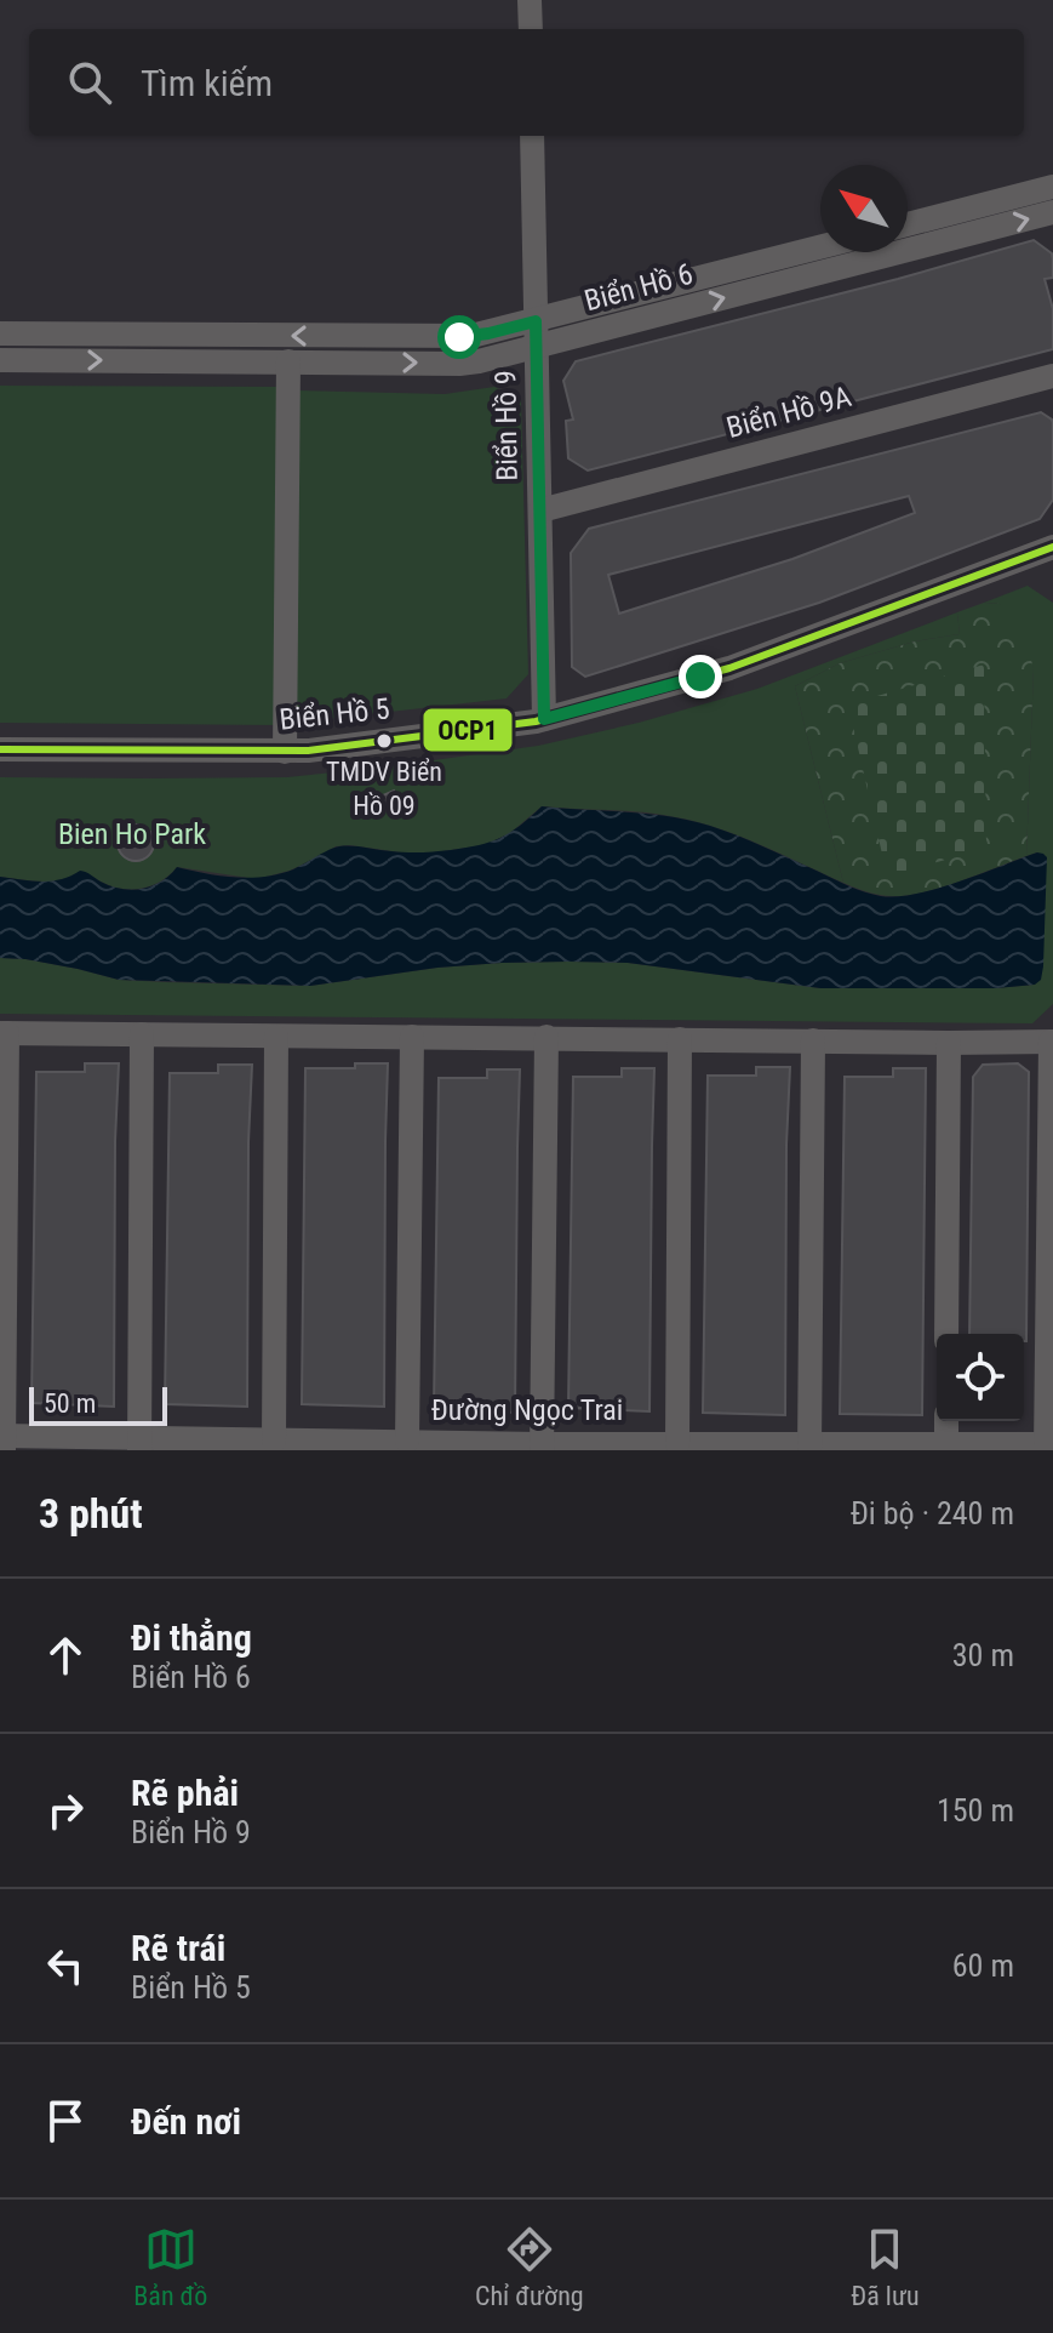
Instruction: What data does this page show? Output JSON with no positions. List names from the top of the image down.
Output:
{
  "streets": {
    "street": [
      "Biển Hồ 6",
      "Biển Hồ 9A",
      "Biển Hồ 9",
      "Biển Hồ 5",
      "Đường Ngọc Trai"
    ]
  },
  "crossings": [
    ["Biển Hồ 6", "Biển Hồ 9"],
    ["Biển Hồ 9A", "Biển Hồ 9"],
    ["Biển Hồ 9", "Biển Hồ 5"]
  ],
  "parks": ["Bien Ho Park"],
  "places": ["TMDV Biển Hồ 09"],
  "lines": ["transit line OCP1"],
  "scale_bar": "50 m",
  "north": "top left",
  "page": {
    "search": "Tìm kiếm",
    "scale": "50 m",
    "heading": ["3 phút", "Đi bộ · 240 m"],
    "list": [
      ["Đi thẳng", "Biển Hồ 6", "30 m"],
      ["Rẽ phải", "Biển Hồ 9", "150 m"],
      ["Rẽ trái", "Biển Hồ 5", "60 m"],
      "Đến nơi"
    ],
    "nav": ["Bản đồ", "Chỉ đường", "Đã lưu"]
  }
}
